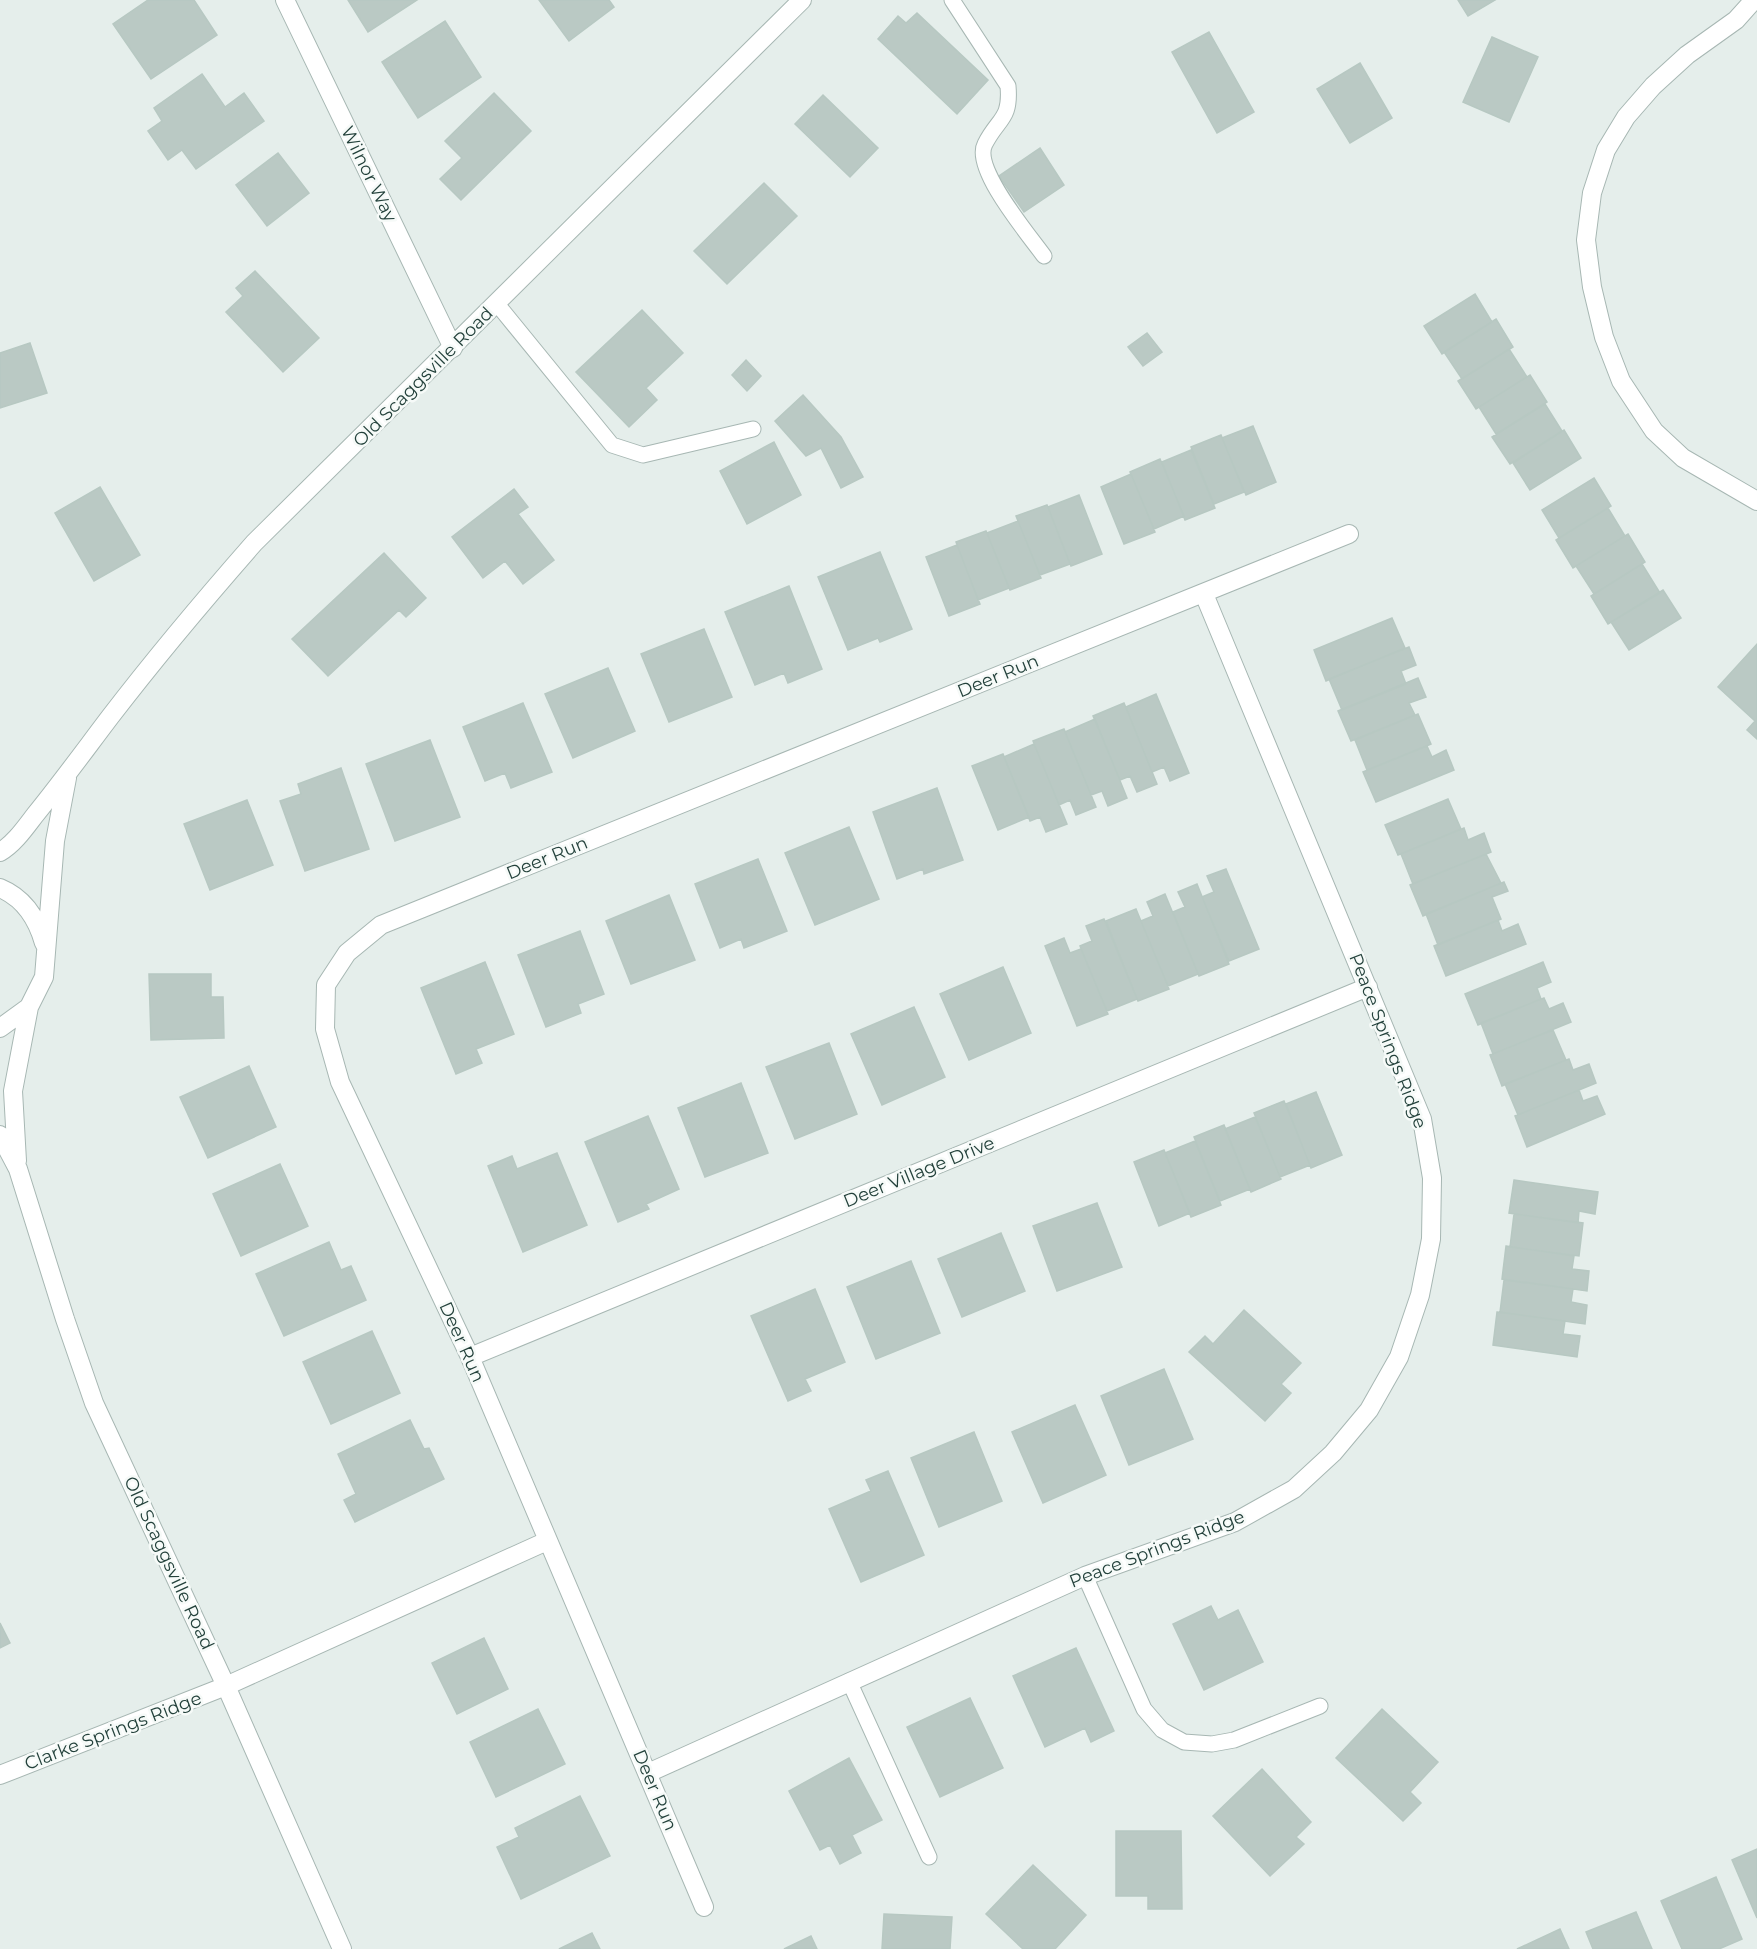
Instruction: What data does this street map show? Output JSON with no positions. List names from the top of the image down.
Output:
{
  "streets": {
    "street": [
      "Wilnor Way",
      "Old Scaggsville Road",
      "Deer Run",
      "Peace Springs Ridge",
      "Deer Village Drive",
      "Clarke Springs Ridge"
    ]
  },
  "crossings": [
    ["Wilnor Way", "Old Scaggsville Road"],
    ["Old Scaggsville Road", "Clarke Springs Ridge"],
    ["Deer Run", "Peace Springs Ridge"],
    ["Deer Run", "Deer Village Drive"],
    ["Peace Springs Ridge", "Deer Village Drive"]
  ]
}
